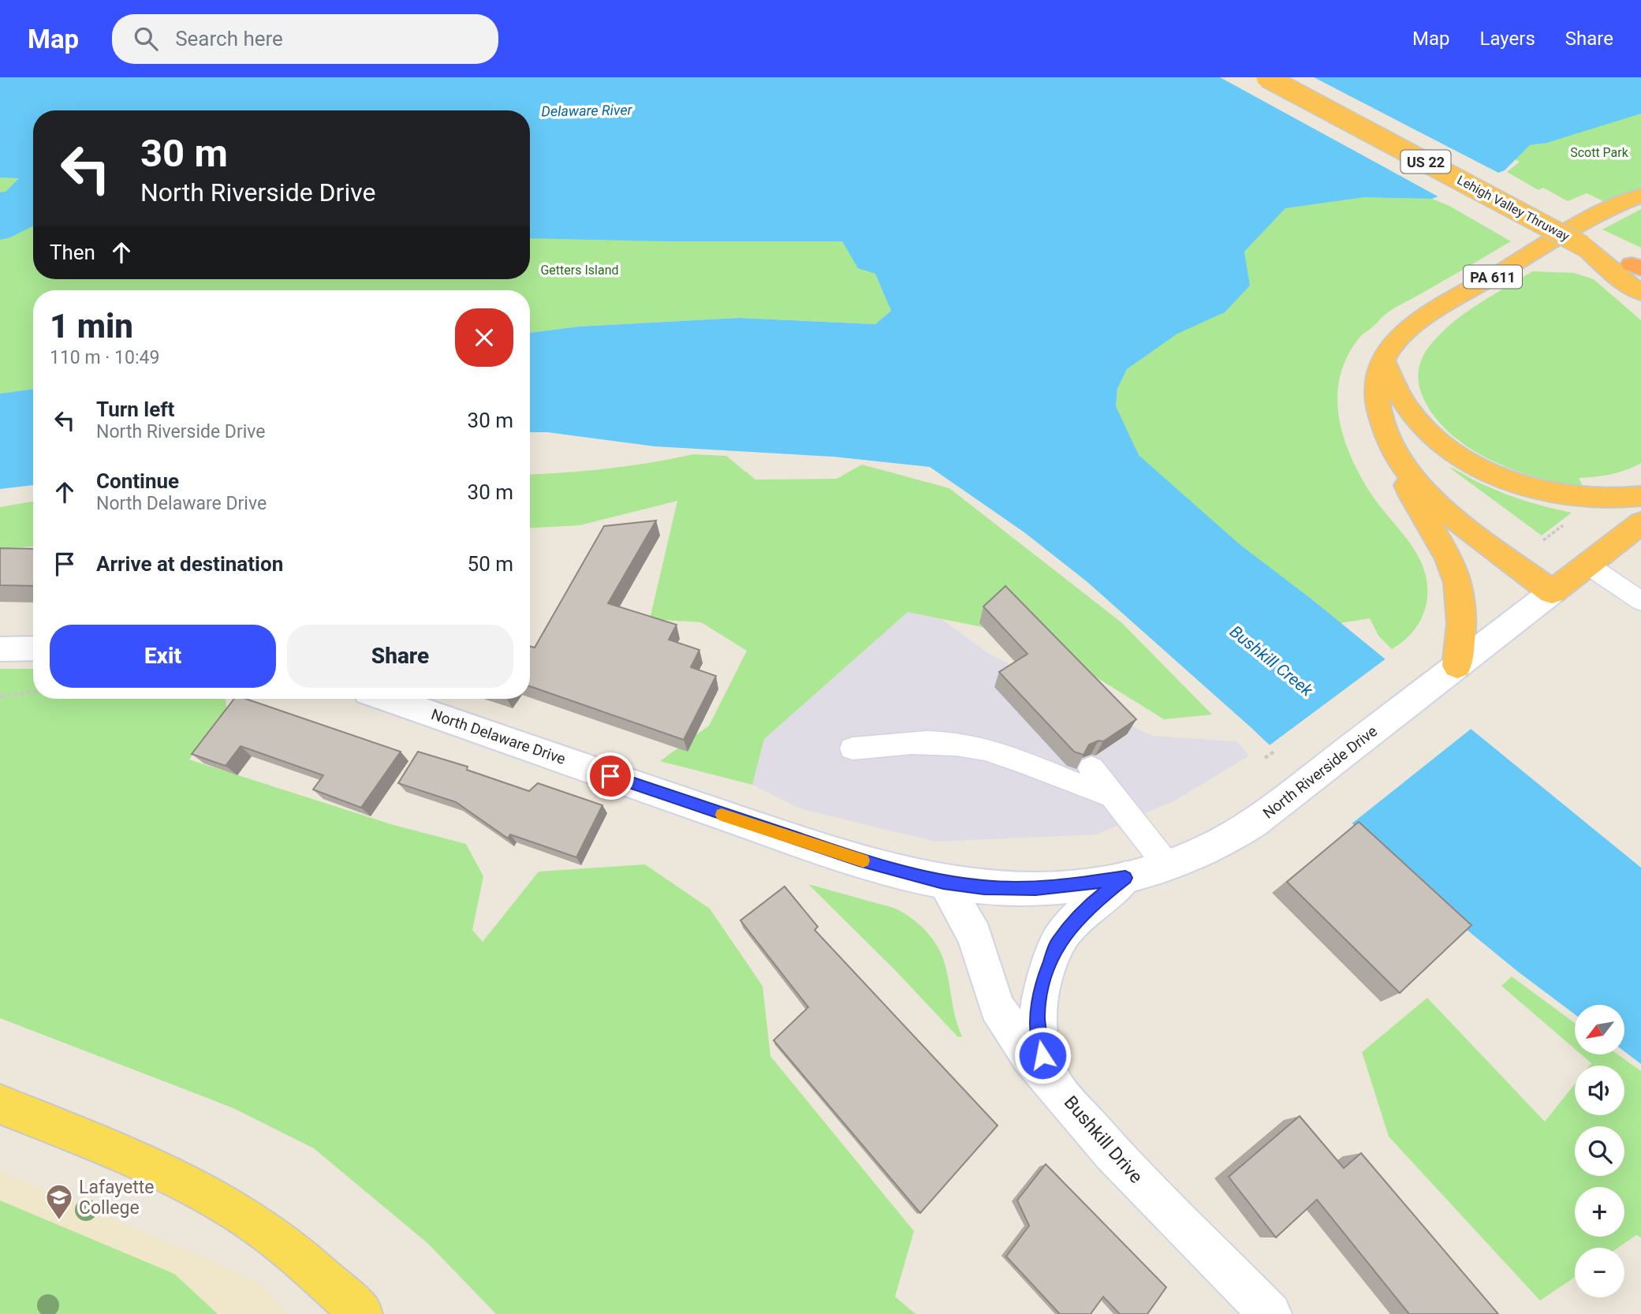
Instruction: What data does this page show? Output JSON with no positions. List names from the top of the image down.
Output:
{
  "streets": {
    "highway": [
      "US 22",
      "Lehigh Valley Thruway",
      "PA 611",
      "North Riverside Drive"
    ],
    "main road": ["North Delaware Drive", "Bushkill Drive"]
  },
  "crossings": [
    ["PA 611", "North Riverside Drive"],
    ["North Delaware Drive", "North Riverside Drive"],
    ["North Delaware Drive", "Bushkill Drive"],
    ["North Riverside Drive", "Bushkill Drive"]
  ],
  "water": ["Delaware River", "Bushkill Creek"],
  "parks": ["Scott Park", "Getters Island"],
  "places": {
    "school or university": ["Lafayette College"]
  },
  "north": "bottom left",
  "page": {
    "header": "Map",
    "search": "Search here",
    "nav": ["Map", "Layers", "Share"],
    "turn": ["30 m", "North Riverside Drive"],
    "then": "Then",
    "heading": ["1 min", "110 m · 10:49"],
    "list": [
      {
        "name": "Turn left",
        "note": "North Riverside Drive",
        "value": "30 m"
      },
      {
        "name": "Continue",
        "note": "North Delaware Drive",
        "value": "30 m"
      },
      {
        "name": "Arrive at destination",
        "value": "50 m"
      }
    ],
    "buttons": ["Exit", "Share"],
    "map_buttons": ["+", "−"]
  }
}
